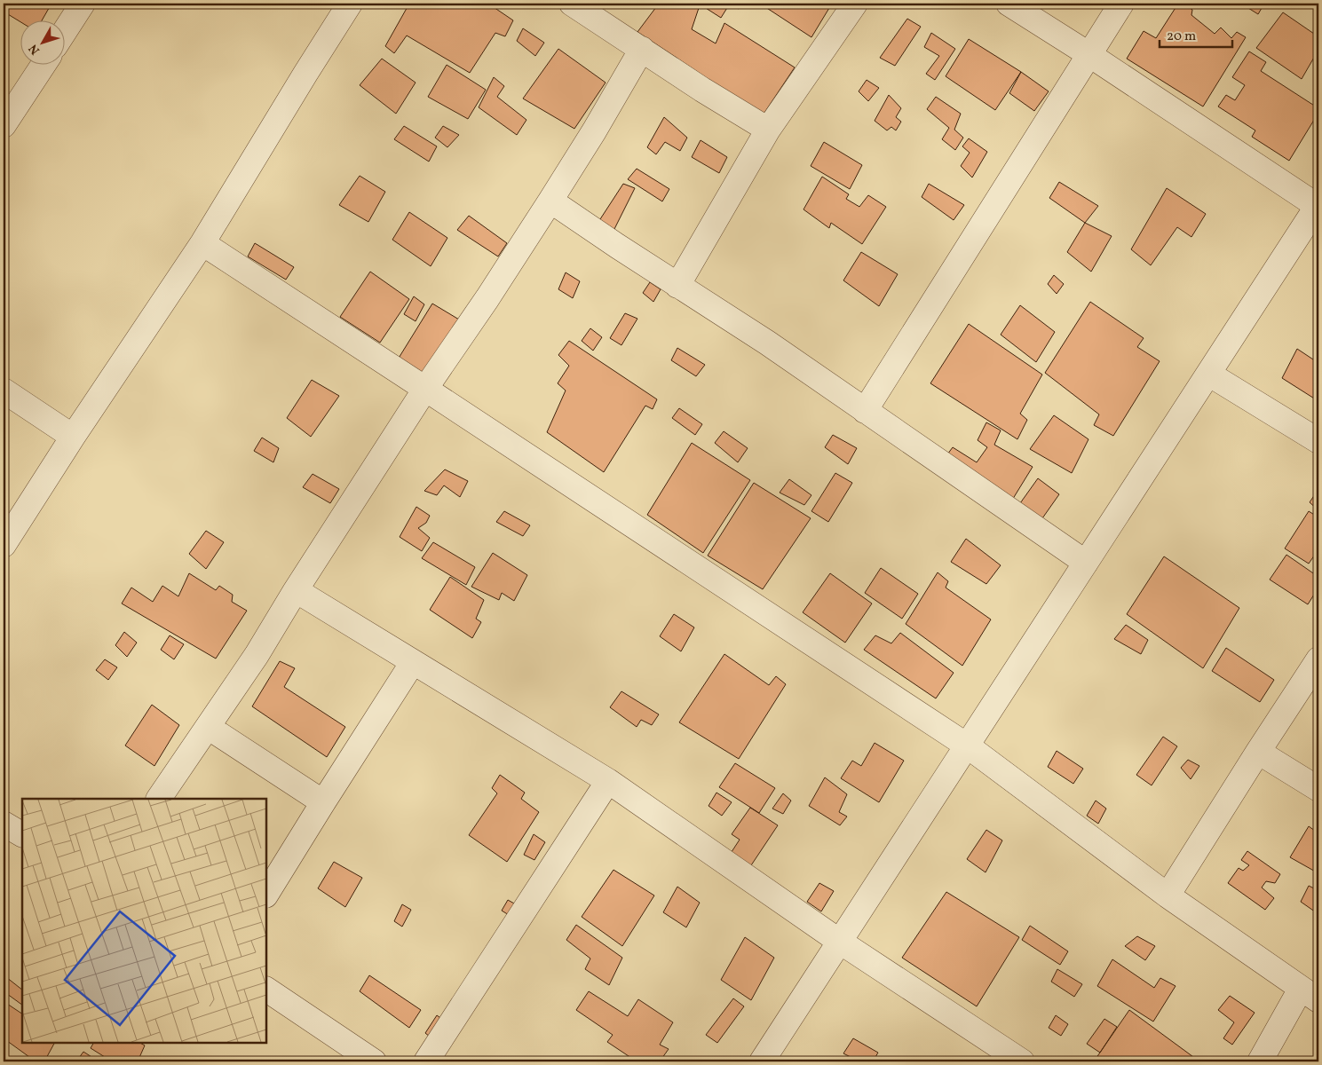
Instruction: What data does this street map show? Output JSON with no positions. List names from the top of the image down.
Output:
{
  "scale_bar": "20 m",
  "north": "bottom left"
}
